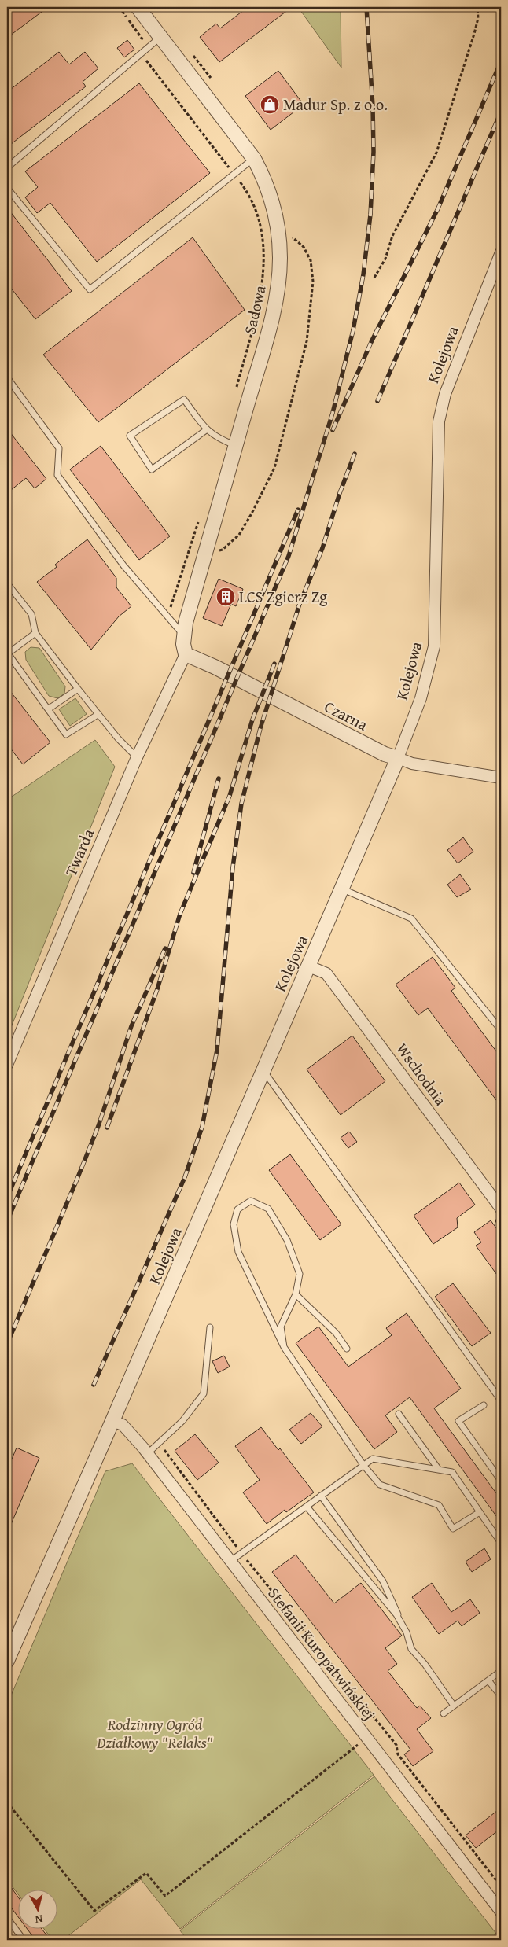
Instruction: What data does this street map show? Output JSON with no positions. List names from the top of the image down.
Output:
{
  "streets": {
    "street": [
      "Sadowa",
      "Kolejowa",
      "Czarna",
      "Twarda",
      "Wschodnia",
      "Stefanii Kuropatwińskiej"
    ]
  },
  "crossings": [
    ["Sadowa", "Czarna"],
    ["Sadowa", "Twarda"],
    ["Kolejowa", "Czarna"],
    ["Kolejowa", "Wschodnia"],
    ["Kolejowa", "Stefanii Kuropatwińskiej"],
    ["Czarna", "Twarda"]
  ],
  "parks": ["Rodzinny Ogród Działkowy \"Relaks\""],
  "places": {
    "shop": ["Madur Sp. z o.o."],
    "building": ["LCS Zgierz Zg"]
  },
  "north": "bottom"
}
